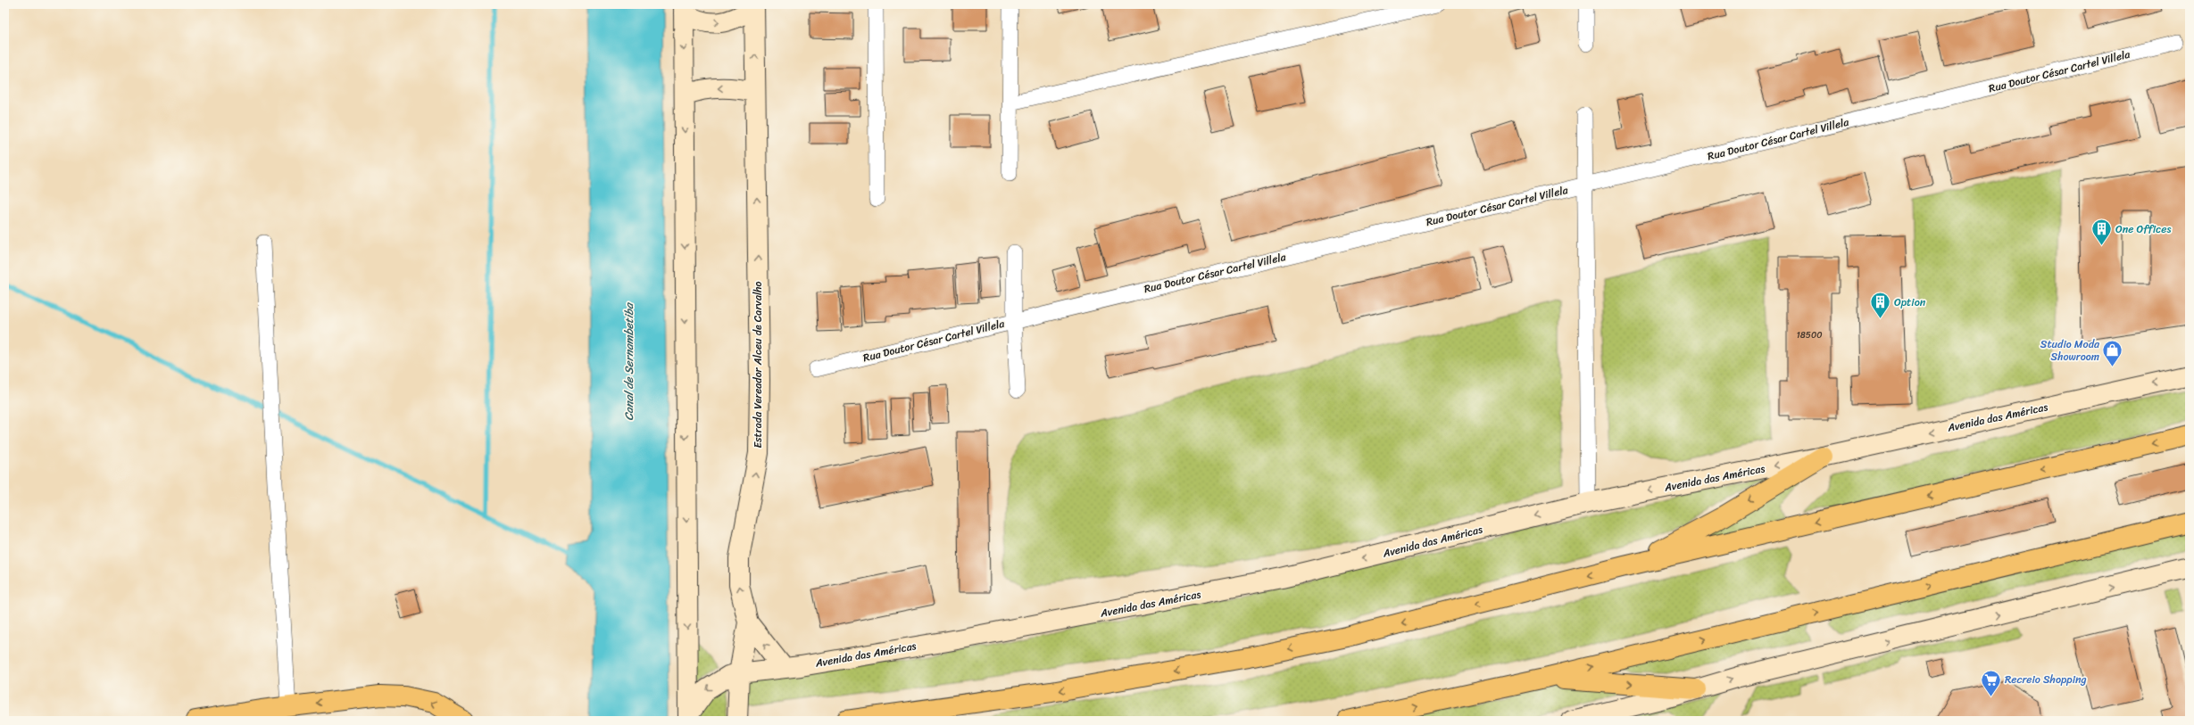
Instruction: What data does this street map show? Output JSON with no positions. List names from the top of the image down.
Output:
{
  "streets": {
    "main road": ["Estrada Vereador Alceu de Carvalho", "Avenida das Américas"],
    "street": ["Rua Doutor César Cartel Villela"]
  },
  "crossings": [
    ["Estrada Vereador Alceu de Carvalho", "Avenida das Américas"]
  ],
  "one_way": ["Avenida das Américas"],
  "water": ["Canal de Sernambetiba"],
  "places": {
    "building": ["One Offices", "Option"],
    "shop": ["Studio Moda Showroom"],
    "supermarket": ["Recreio Shopping"]
  },
  "house_numbers": ["18500"]
}
